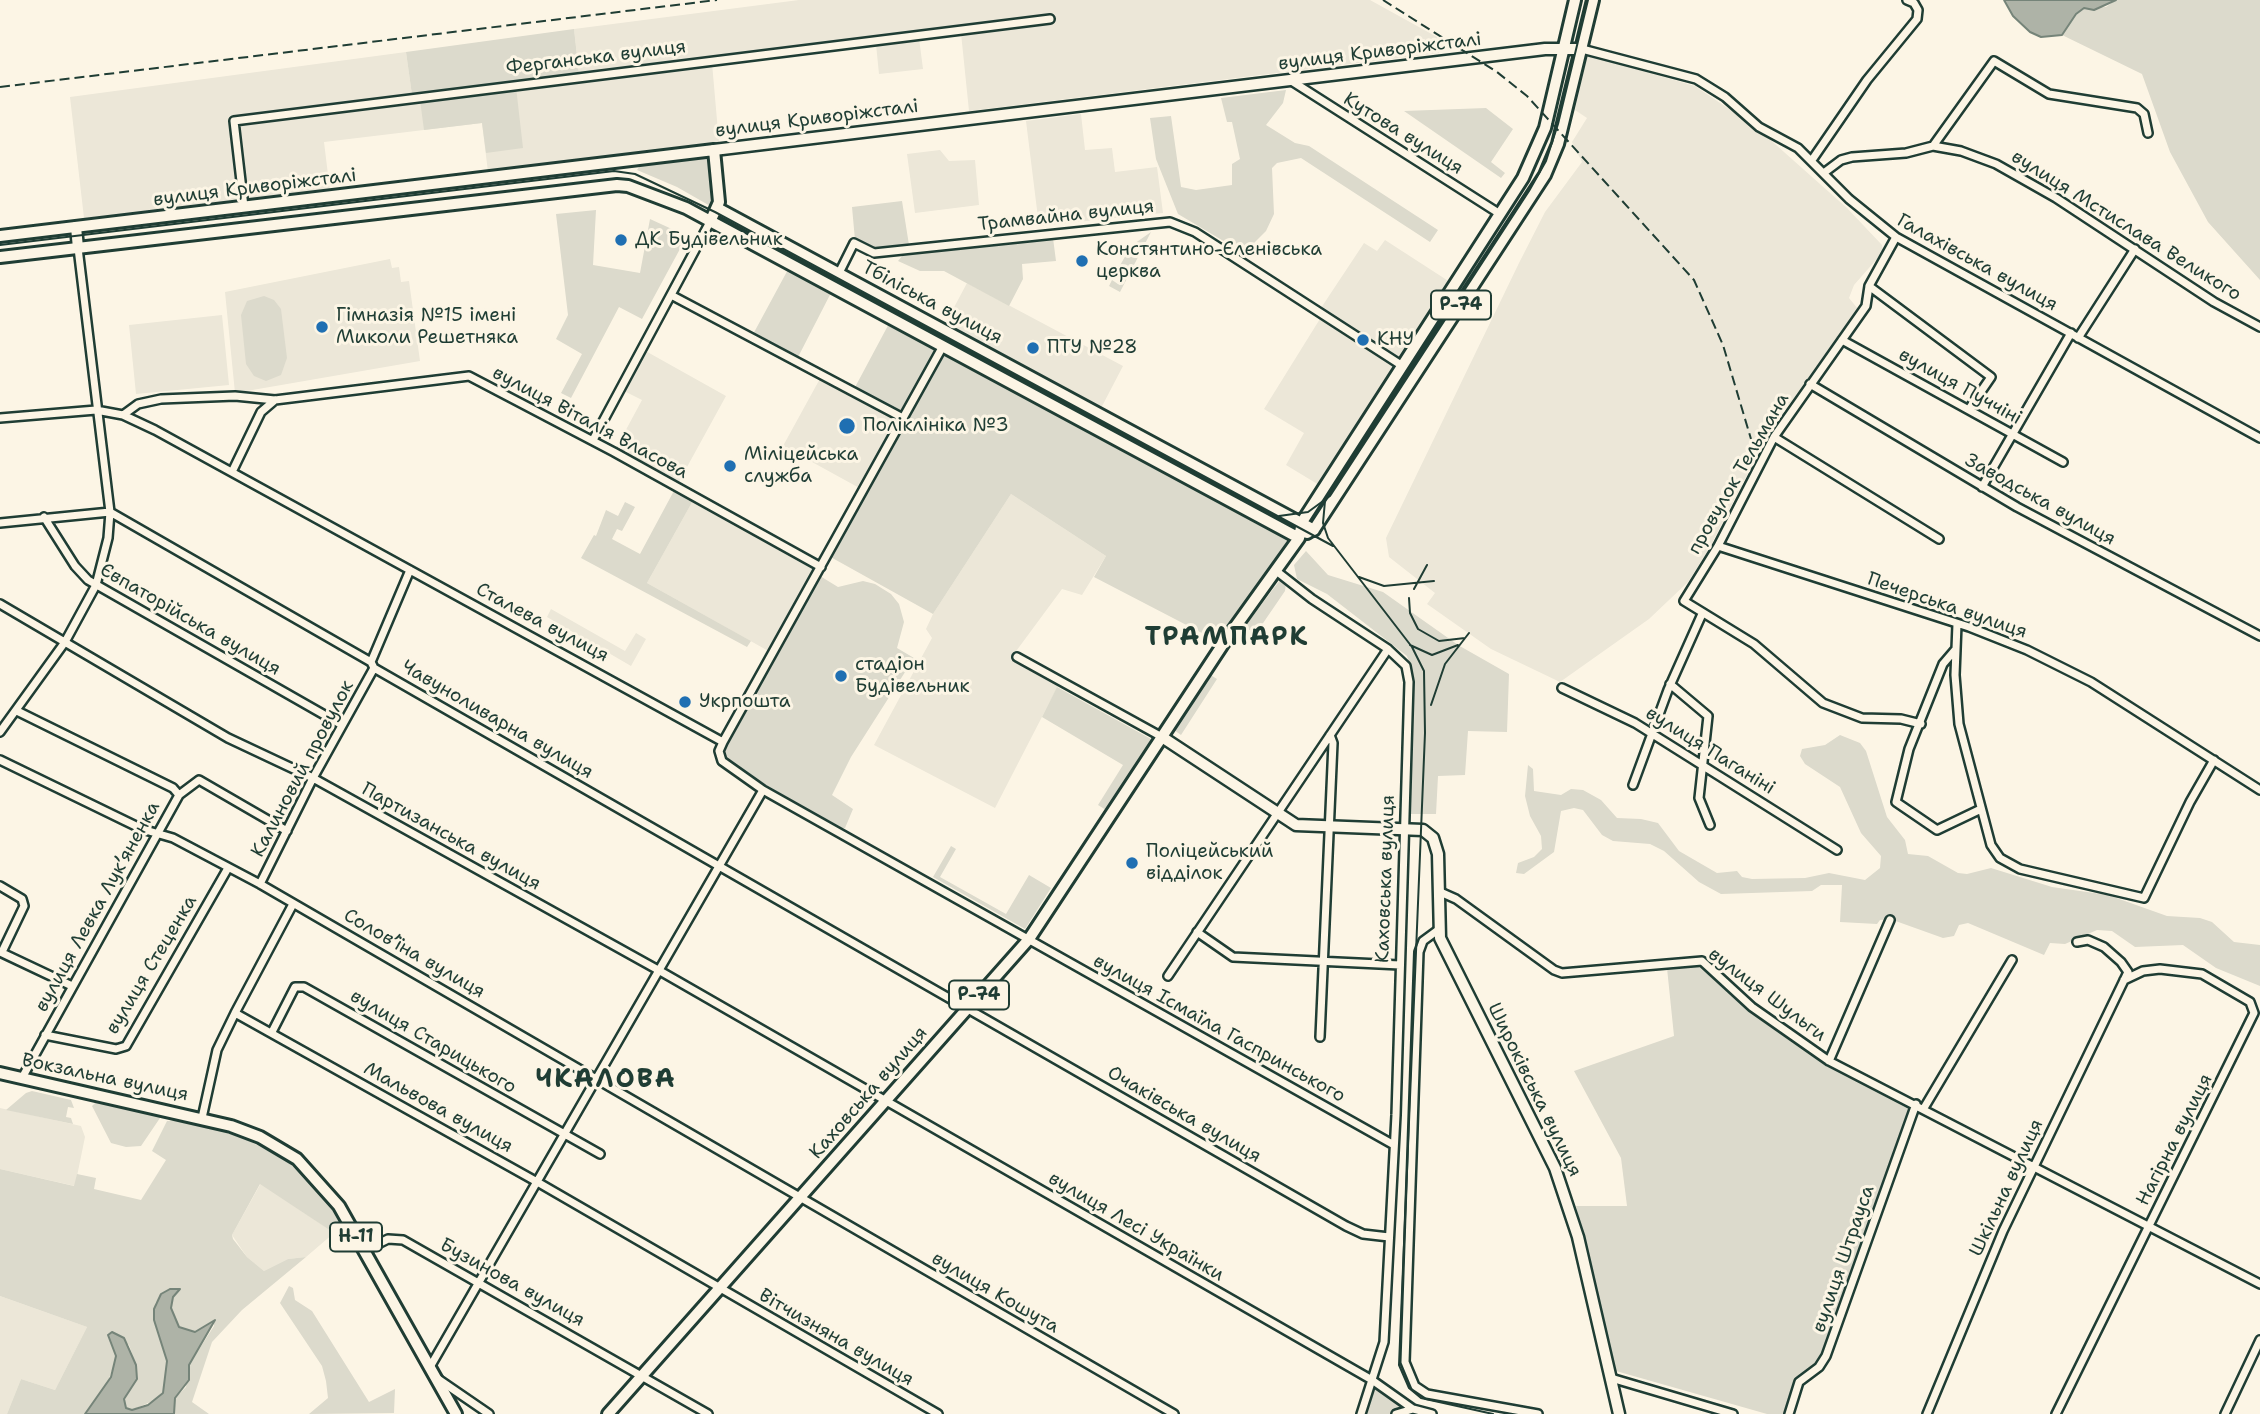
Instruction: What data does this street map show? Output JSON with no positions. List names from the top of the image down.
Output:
{
  "streets": {
    "main road": [
      "вулиця Криворіжсталі",
      "Тбіліська вулиця",
      "Р-74",
      "Каховська вулиця",
      "Вокзальна вулиця",
      "Широківська вулиця",
      "Н-11"
    ],
    "street": [
      "Ферганська вулиця",
      "Кутова вулиця",
      "Трамвайна вулиця",
      "вулиця Мстислава Великого",
      "Галахівська вулиця",
      "вулиця Пуччіні",
      "вулиця Віталія Власова",
      "провулок Тельмана",
      "Заводська вулиця",
      "Печерська вулиця",
      "Євпаторійська вулиця",
      "Сталева вулиця",
      "Чавуноливарна вулиця",
      "вулиця Паганіні",
      "Калиновий провулок",
      "Партизанська вулиця",
      "вулиця Левка Лукʼяненка",
      "Соловʼїна вулиця",
      "вулиця Стеценка",
      "вулиця Шульги",
      "вулиця Ісмаїла Гаспринського",
      "вулиця Старицького",
      "Мальвова вулиця",
      "Очаківська вулиця",
      "Нагірна вулиця",
      "Шкільна вулиця",
      "вулиця Лесі Українки",
      "вулиця Штрауса",
      "Бузинова вулиця",
      "вулиця Кошута",
      "Вітчизняна вулиця"
    ]
  },
  "crossings": [
    ["вулиця Криворіжсталі", "Ферганська вулиця"],
    ["вулиця Криворіжсталі", "Кутова вулиця"],
    ["вулиця Криворіжсталі", "Галахівська вулиця"],
    ["вулиця Криворіжсталі", "Тбіліська вулиця"],
    ["вулиця Криворіжсталі", "Р-74"],
    ["Кутова вулиця", "Р-74"],
    ["Трамвайна вулиця", "Тбіліська вулиця"],
    ["Трамвайна вулиця", "Р-74"],
    ["вулиця Мстислава Великого", "Галахівська вулиця"],
    ["Галахівська вулиця", "Р-74"],
    ["Галахівська вулиця", "провулок Тельмана"],
    ["Тбіліська вулиця", "Р-74"],
    ["Тбіліська вулиця", "Каховська вулиця"],
    ["Р-74", "Каховська вулиця"],
    ["вулиця Пуччіні", "провулок Тельмана"],
    ["вулиця Віталія Власова", "Сталева вулиця"],
    ["провулок Тельмана", "Заводська вулиця"],
    ["провулок Тельмана", "Печерська вулиця"],
    ["Євпаторійська вулиця", "Калиновий провулок"],
    ["Сталева вулиця", "Калиновий провулок"],
    ["Чавуноливарна вулиця", "Калиновий провулок"],
    ["Чавуноливарна вулиця", "Каховська вулиця"],
    ["Чавуноливарна вулиця", "Очаківська вулиця"],
    ["Калиновий провулок", "Партизанська вулиця"],
    ["Калиновий провулок", "Соловʼїна вулиця"],
    ["Партизанська вулиця", "Каховська вулиця"],
    ["Партизанська вулиця", "вулиця Лесі Українки"],
    ["Каховська вулиця", "Соловʼїна вулиця"],
    ["Каховська вулиця", "вулиця Ісмаїла Гаспринського"],
    ["Каховська вулиця", "Широківська вулиця"],
    ["Каховська вулиця", "Мальвова вулиця"],
    ["Каховська вулиця", "Очаківська вулиця"],
    ["Каховська вулиця", "вулиця Лесі Українки"],
    ["Каховська вулиця", "Бузинова вулиця"],
    ["Каховська вулиця", "вулиця Кошута"],
    ["Каховська вулиця", "Вітчизняна вулиця"],
    ["вулиця Левка Лукʼяненка", "Соловʼїна вулиця"],
    ["вулиця Левка Лукʼяненка", "вулиця Стеценка"],
    ["вулиця Левка Лукʼяненка", "Вокзальна вулиця"],
    ["Соловʼїна вулиця", "вулиця Стеценка"],
    ["Соловʼїна вулиця", "вулиця Кошута"],
    ["вулиця Шульги", "Широківська вулиця"],
    ["вулиця Шульги", "Нагірна вулиця"],
    ["вулиця Шульги", "Шкільна вулиця"],
    ["вулиця Шульги", "вулиця Штрауса"],
    ["вулиця Старицького", "Мальвова вулиця"],
    ["Вокзальна вулиця", "Н-11"],
    ["Мальвова вулиця", "Вітчизняна вулиця"],
    ["Нагірна вулиця", "Шкільна вулиця"],
    ["Н-11", "Бузинова вулиця"]
  ],
  "districts": ["ТРАМПАРК", "ЧКАЛОВА"],
  "places": [
    "ДК Будівельник",
    "Констянтино-Єленівська церква",
    "Гімназія №15 імені Миколи Решетняка",
    "КНУ",
    "ПТУ №28",
    "Поліклініка №3",
    "Міліцейська служба",
    "стадіон Будівельник",
    "Укрпошта",
    "Поліцейський відділок"
  ]
}
